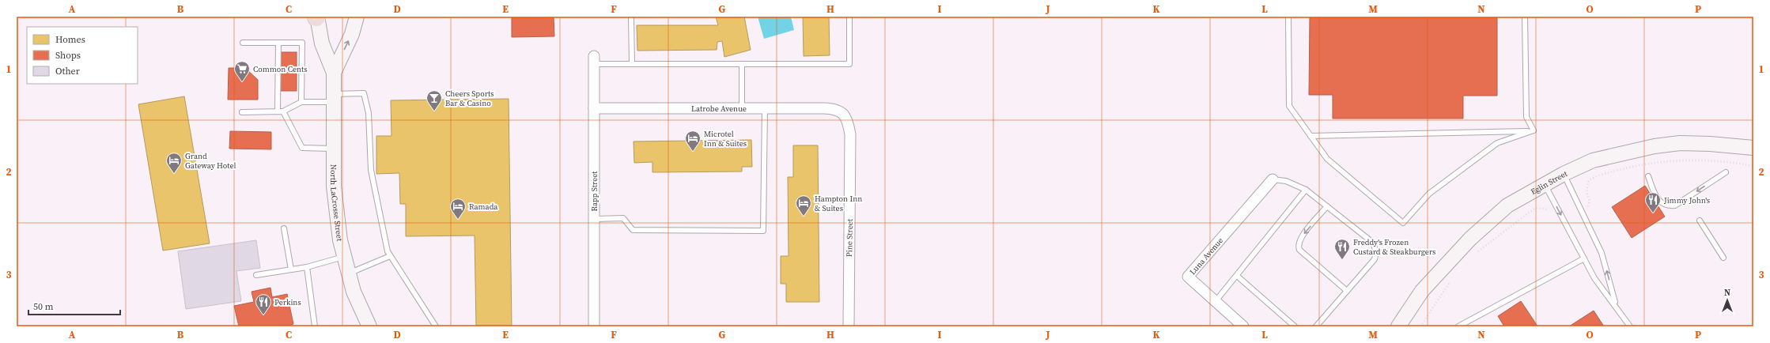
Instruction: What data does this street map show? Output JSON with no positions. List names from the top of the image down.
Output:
{
  "streets": {
    "street": [
      "Latrobe Avenue",
      "Eglin Street",
      "Rapp Street",
      "North LaCrosse Street",
      "Pine Street",
      "Luna Avenue"
    ]
  },
  "crossings": [
    ["Latrobe Avenue", "Rapp Street"],
    ["Latrobe Avenue", "Pine Street"]
  ],
  "places": {
    "supermarket": ["Common Cents"],
    "bar": ["Cheers Sports Bar & Casino"],
    "hotel": [
      "Microtel Inn & Suites",
      "Grand Gateway Hotel",
      "Hampton Inn & Suites",
      "Ramada"
    ],
    "restaurant": ["Jimmy John's", "Freddy's Frozen Custard & Steakburgers", "Perkins"]
  },
  "legend": ["Homes", "Shops", "Other"],
  "scale_bar": "50 m",
  "north": "top",
  "grid": {
    "columns": [
      "A",
      "B",
      "C",
      "D",
      "E",
      "F",
      "G",
      "H",
      "I",
      "J",
      "K",
      "L",
      "M",
      "N",
      "O",
      "P"
    ],
    "rows": ["1", "2", "3"]
  }
}
